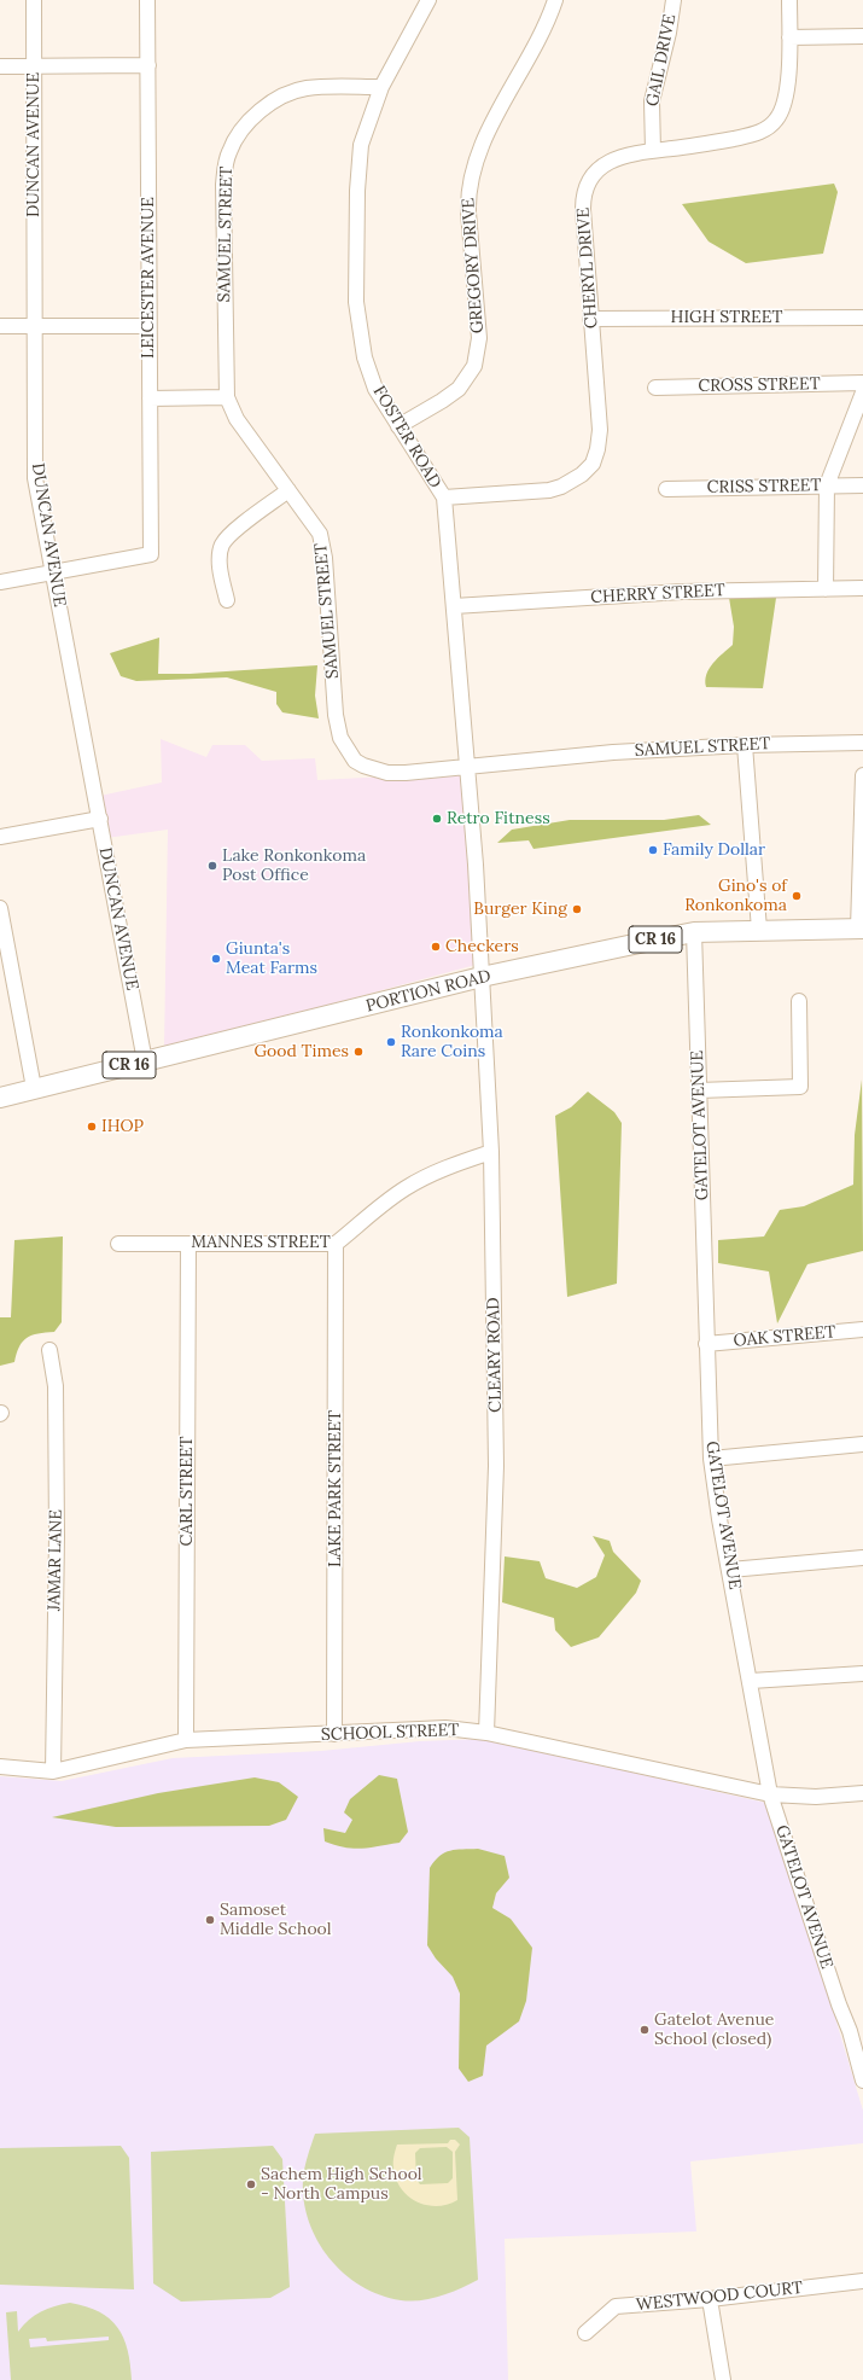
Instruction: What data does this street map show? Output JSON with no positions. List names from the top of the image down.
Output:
{
  "streets": {
    "main road": ["CR 16", "PORTION ROAD"],
    "street": [
      "GAIL DRIVE",
      "DUNCAN AVENUE",
      "SAMUEL STREET",
      "GREGORY DRIVE",
      "CHERYL DRIVE",
      "LEICESTER AVENUE",
      "HIGH STREET",
      "CROSS STREET",
      "FOSTER ROAD",
      "CRISS STREET",
      "CHERRY STREET",
      "GATELOT AVENUE",
      "MANNES STREET",
      "OAK STREET",
      "CLEARY ROAD",
      "LAKE PARK STREET",
      "CARL STREET",
      "JAMAR LANE",
      "SCHOOL STREET",
      "WESTWOOD COURT"
    ]
  },
  "crossings": [
    ["GAIL DRIVE", "CHERYL DRIVE"],
    ["DUNCAN AVENUE", "LEICESTER AVENUE"],
    ["DUNCAN AVENUE", "PORTION ROAD"],
    ["SAMUEL STREET", "FOSTER ROAD"],
    ["GREGORY DRIVE", "FOSTER ROAD"],
    ["CHERYL DRIVE", "HIGH STREET"],
    ["CHERYL DRIVE", "FOSTER ROAD"],
    ["FOSTER ROAD", "CHERRY STREET"],
    ["FOSTER ROAD", "PORTION ROAD"],
    ["FOSTER ROAD", "CLEARY ROAD"],
    ["PORTION ROAD", "GATELOT AVENUE"],
    ["PORTION ROAD", "CLEARY ROAD"],
    ["GATELOT AVENUE", "OAK STREET"],
    ["GATELOT AVENUE", "SCHOOL STREET"],
    ["MANNES STREET", "CLEARY ROAD"],
    ["MANNES STREET", "LAKE PARK STREET"],
    ["MANNES STREET", "CARL STREET"],
    ["CLEARY ROAD", "SCHOOL STREET"],
    ["LAKE PARK STREET", "SCHOOL STREET"],
    ["CARL STREET", "SCHOOL STREET"],
    ["JAMAR LANE", "SCHOOL STREET"]
  ],
  "places": [
    "Retro Fitness",
    "Family Dollar",
    "Lake Ronkonkoma Post Office",
    "Gino's of Ronkonkoma",
    "Burger King",
    "Checkers",
    "Giunta's Meat Farms",
    "Ronkonkoma Rare Coins",
    "Good Times",
    "IHOP",
    "Samoset Middle School",
    "Gatelot Avenue School (closed)",
    "Sachem High School - North Campus"
  ]
}
